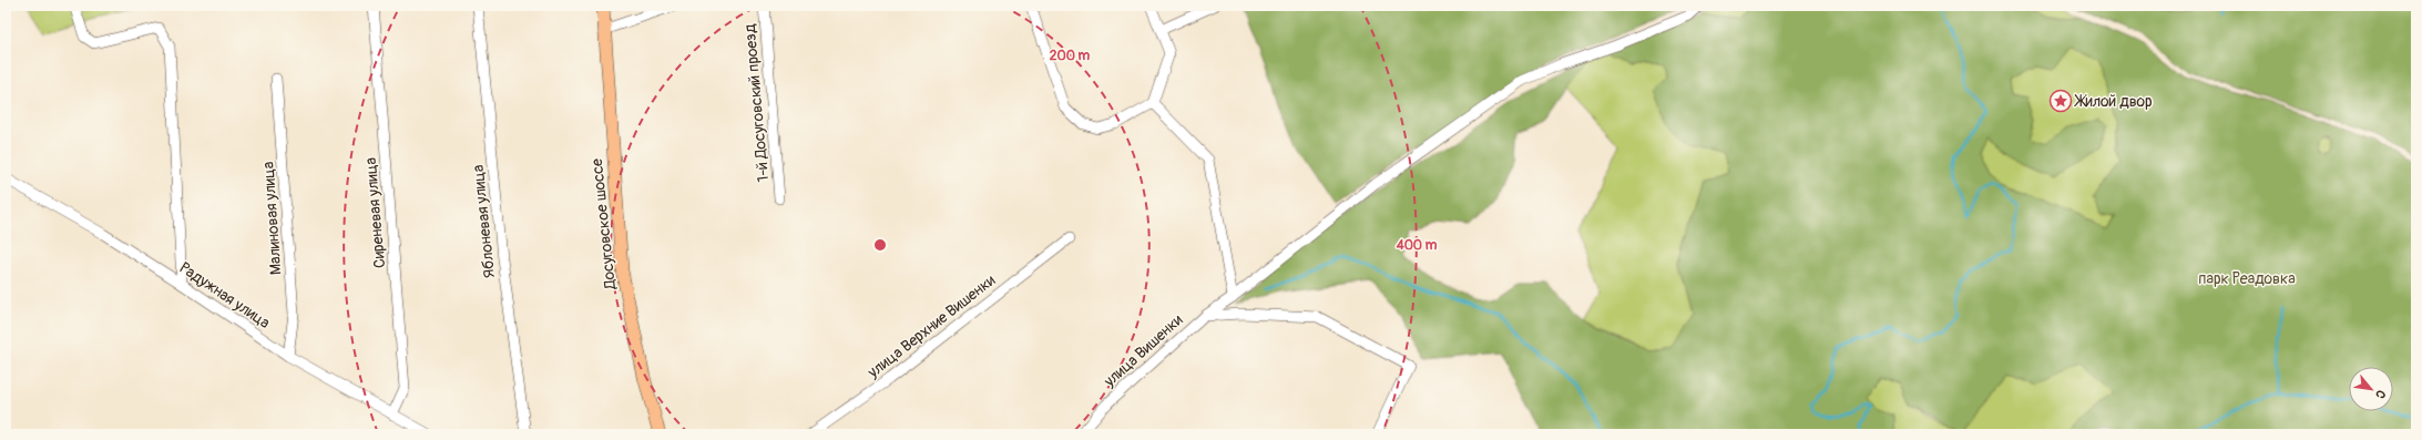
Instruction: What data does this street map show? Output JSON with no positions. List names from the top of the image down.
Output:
{
  "streets": {
    "main road": ["Досуговское шоссе"],
    "street": [
      "1-й Досуговский проезд",
      "Сиреневая улица",
      "Малиновая улица",
      "Яблоневая улица",
      "Радужная улица",
      "улица Верхние Вишенки",
      "улица Вишенки"
    ]
  },
  "crossings": [
    ["Сиреневая улица", "Радужная улица"],
    ["Малиновая улица", "Радужная улица"]
  ],
  "parks": ["парк Реадовка"],
  "places": {
    "place": ["Жилой двор"]
  },
  "north": "bottom right",
  "rings": ["200 m", "400 m"]
}
